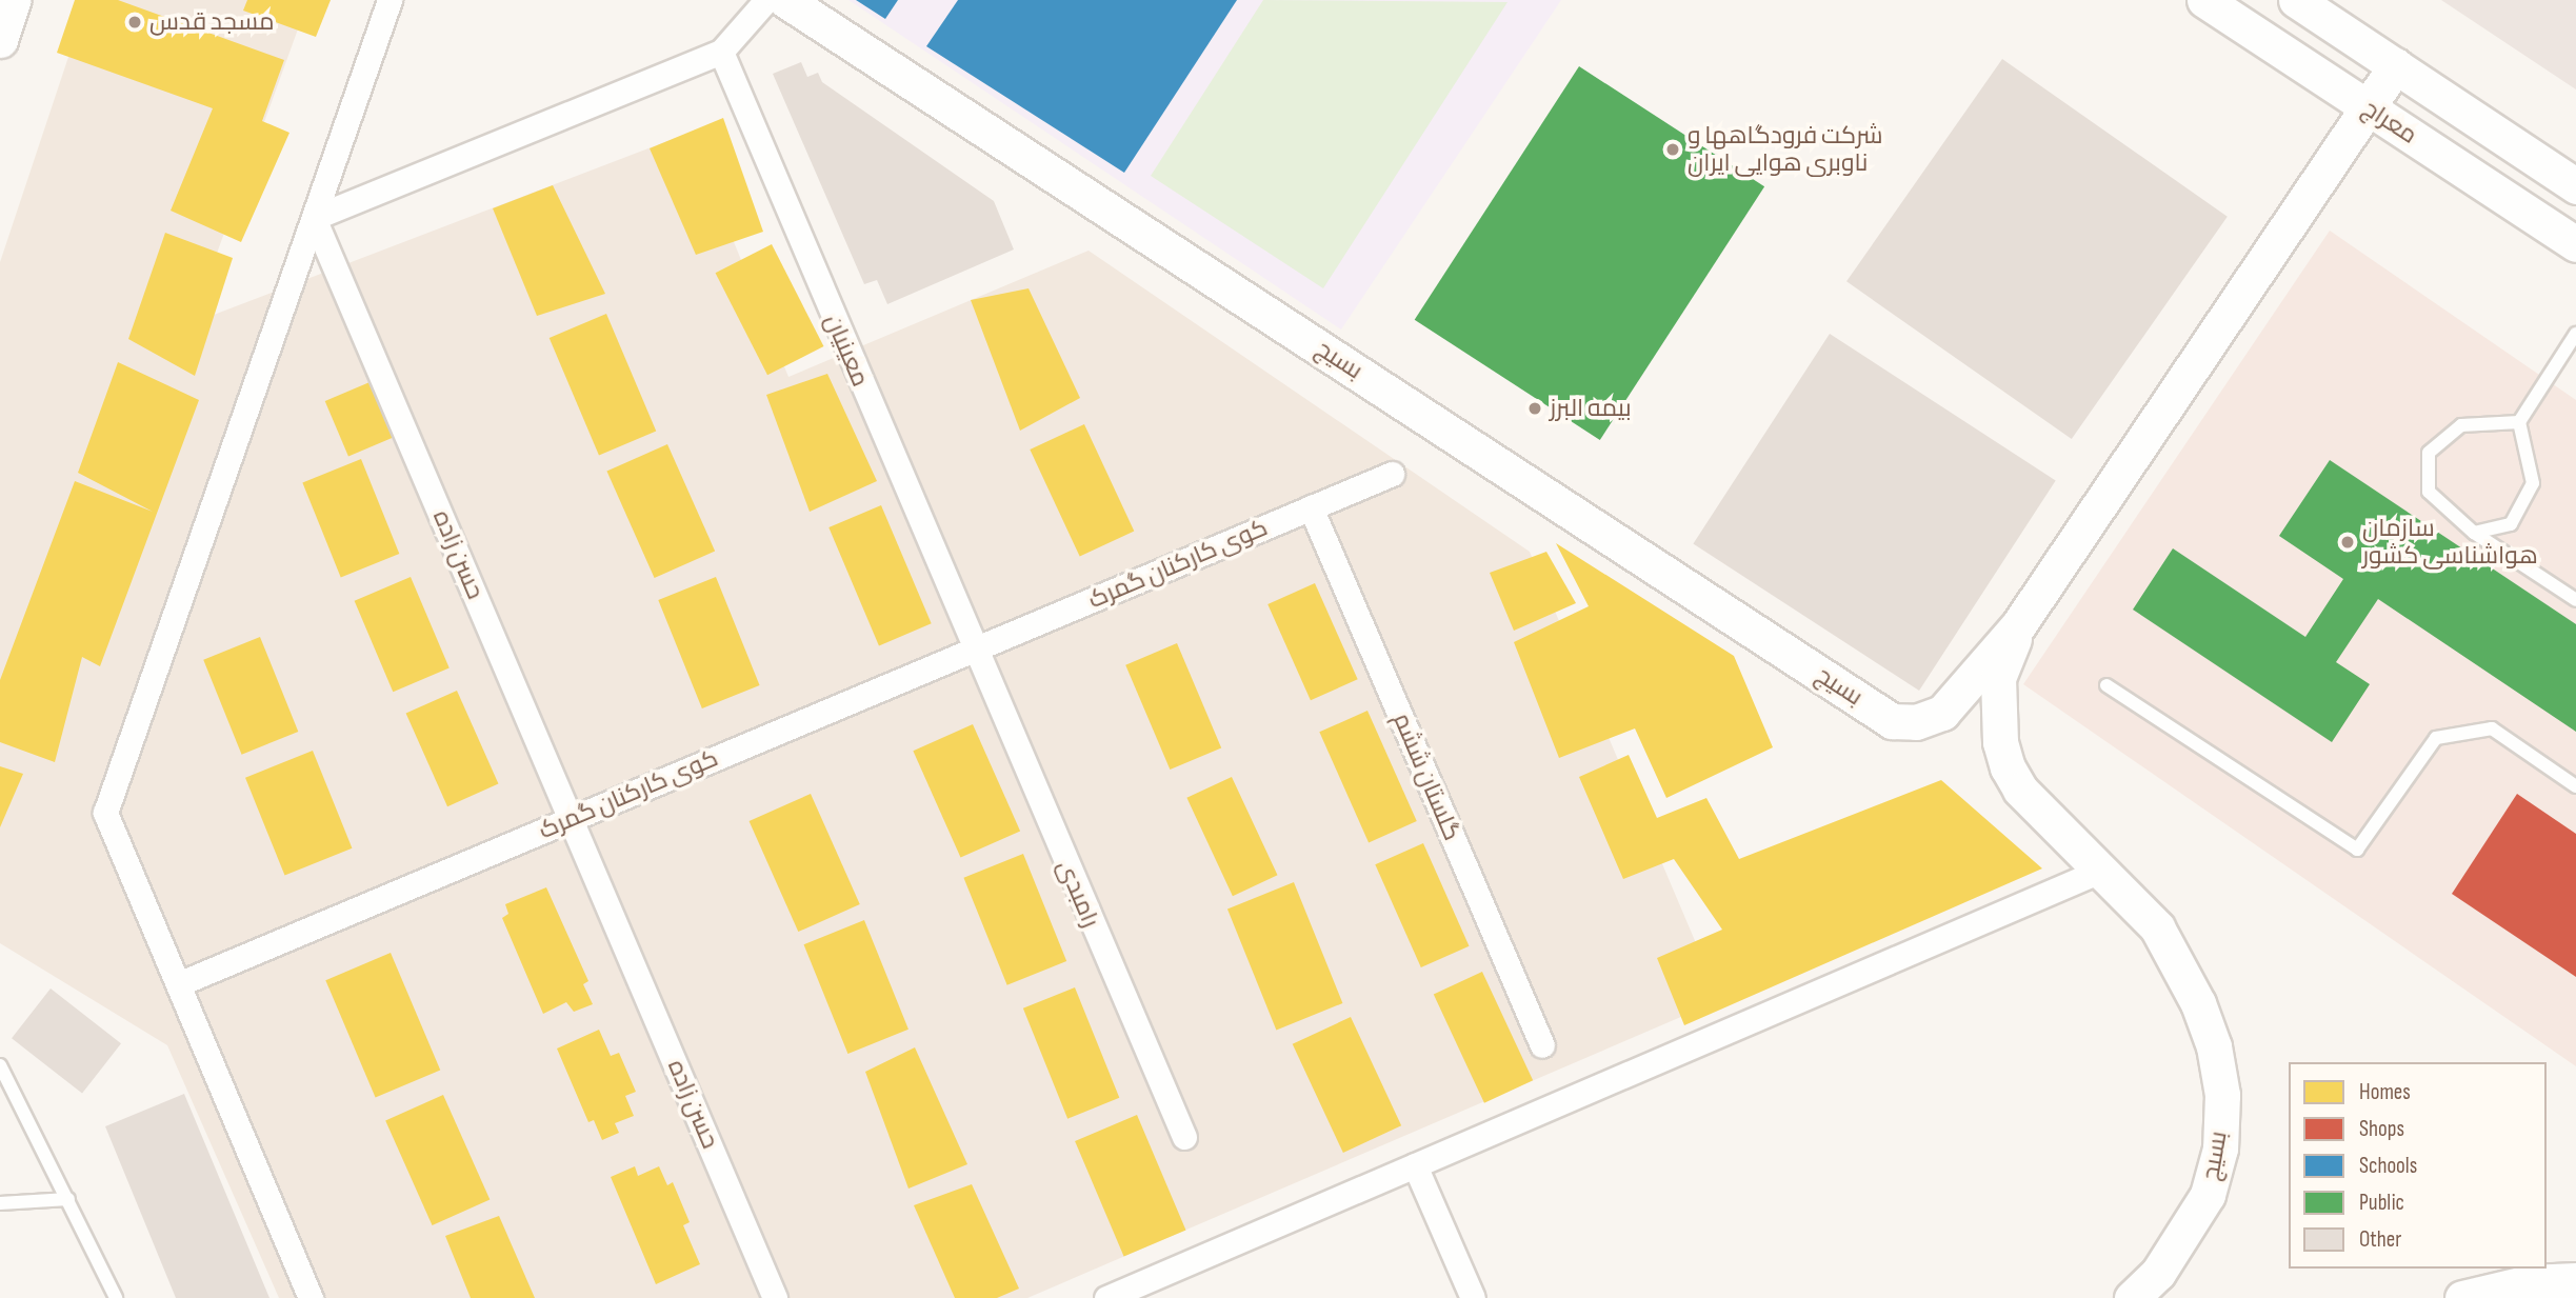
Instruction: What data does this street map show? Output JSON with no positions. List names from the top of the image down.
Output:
{
  "streets": {
    "main road": ["معراج", "بسیج"],
    "street": [
      "معینیان",
      "حسن زاده",
      "کوی کارکنان گمرک",
      "گلستان ششم",
      "رامبدی"
    ]
  },
  "crossings": [
    ["معینیان", "کوی کارکنان گمرک"],
    ["معینیان", "رامبدی"],
    ["حسن زاده", "کوی کارکنان گمرک"],
    ["کوی کارکنان گمرک", "گلستان ششم"],
    ["کوی کارکنان گمرک", "رامبدی"]
  ],
  "places": [
    "مسجد قدس",
    "شرکت فرودگاهها و ناوبری هوایی ایران",
    "بیمه البرز",
    "سازمان هواشناسی کشور"
  ],
  "legend": [
    "Homes",
    "Shops",
    "Schools",
    "Public",
    "Other"
  ]
}
